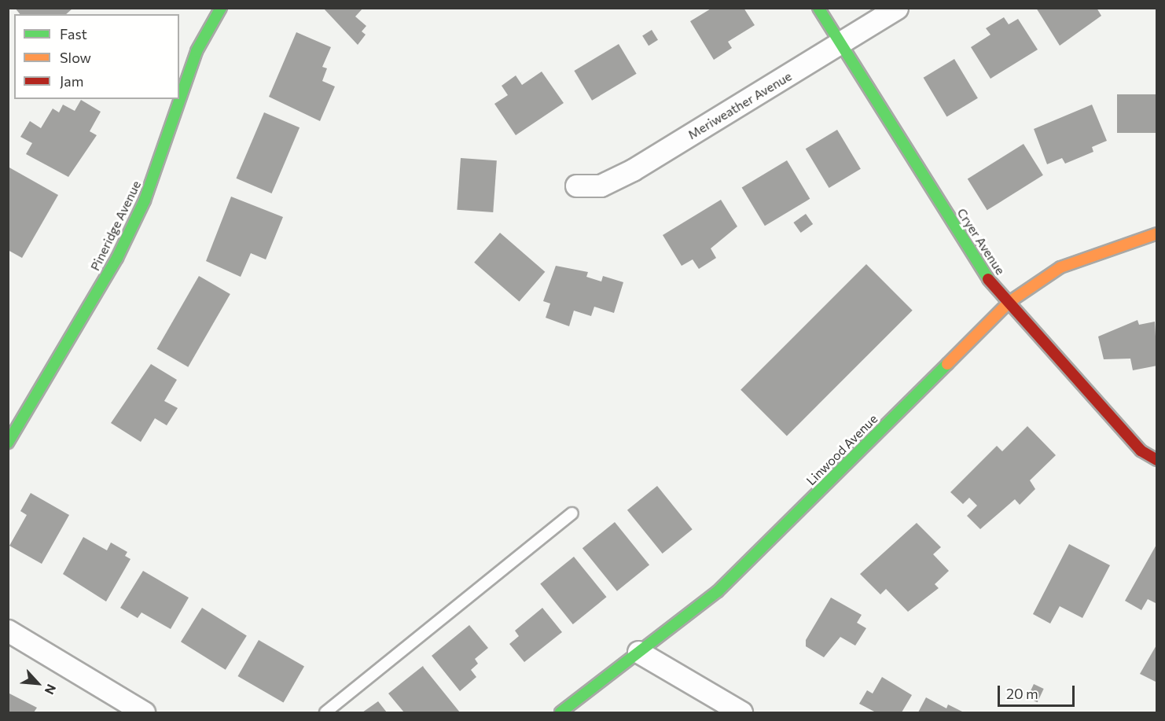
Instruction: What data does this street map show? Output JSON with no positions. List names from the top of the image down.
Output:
{
  "streets": {
    "street": [
      "Meriweather Avenue",
      "Pineridge Avenue",
      "Cryer Avenue",
      "Linwood Avenue"
    ]
  },
  "crossings": [
    ["Meriweather Avenue", "Cryer Avenue"],
    ["Cryer Avenue", "Linwood Avenue"]
  ],
  "legend": ["Fast", "Slow", "Jam"],
  "scale_bar": "20 m",
  "north": "bottom right"
}
